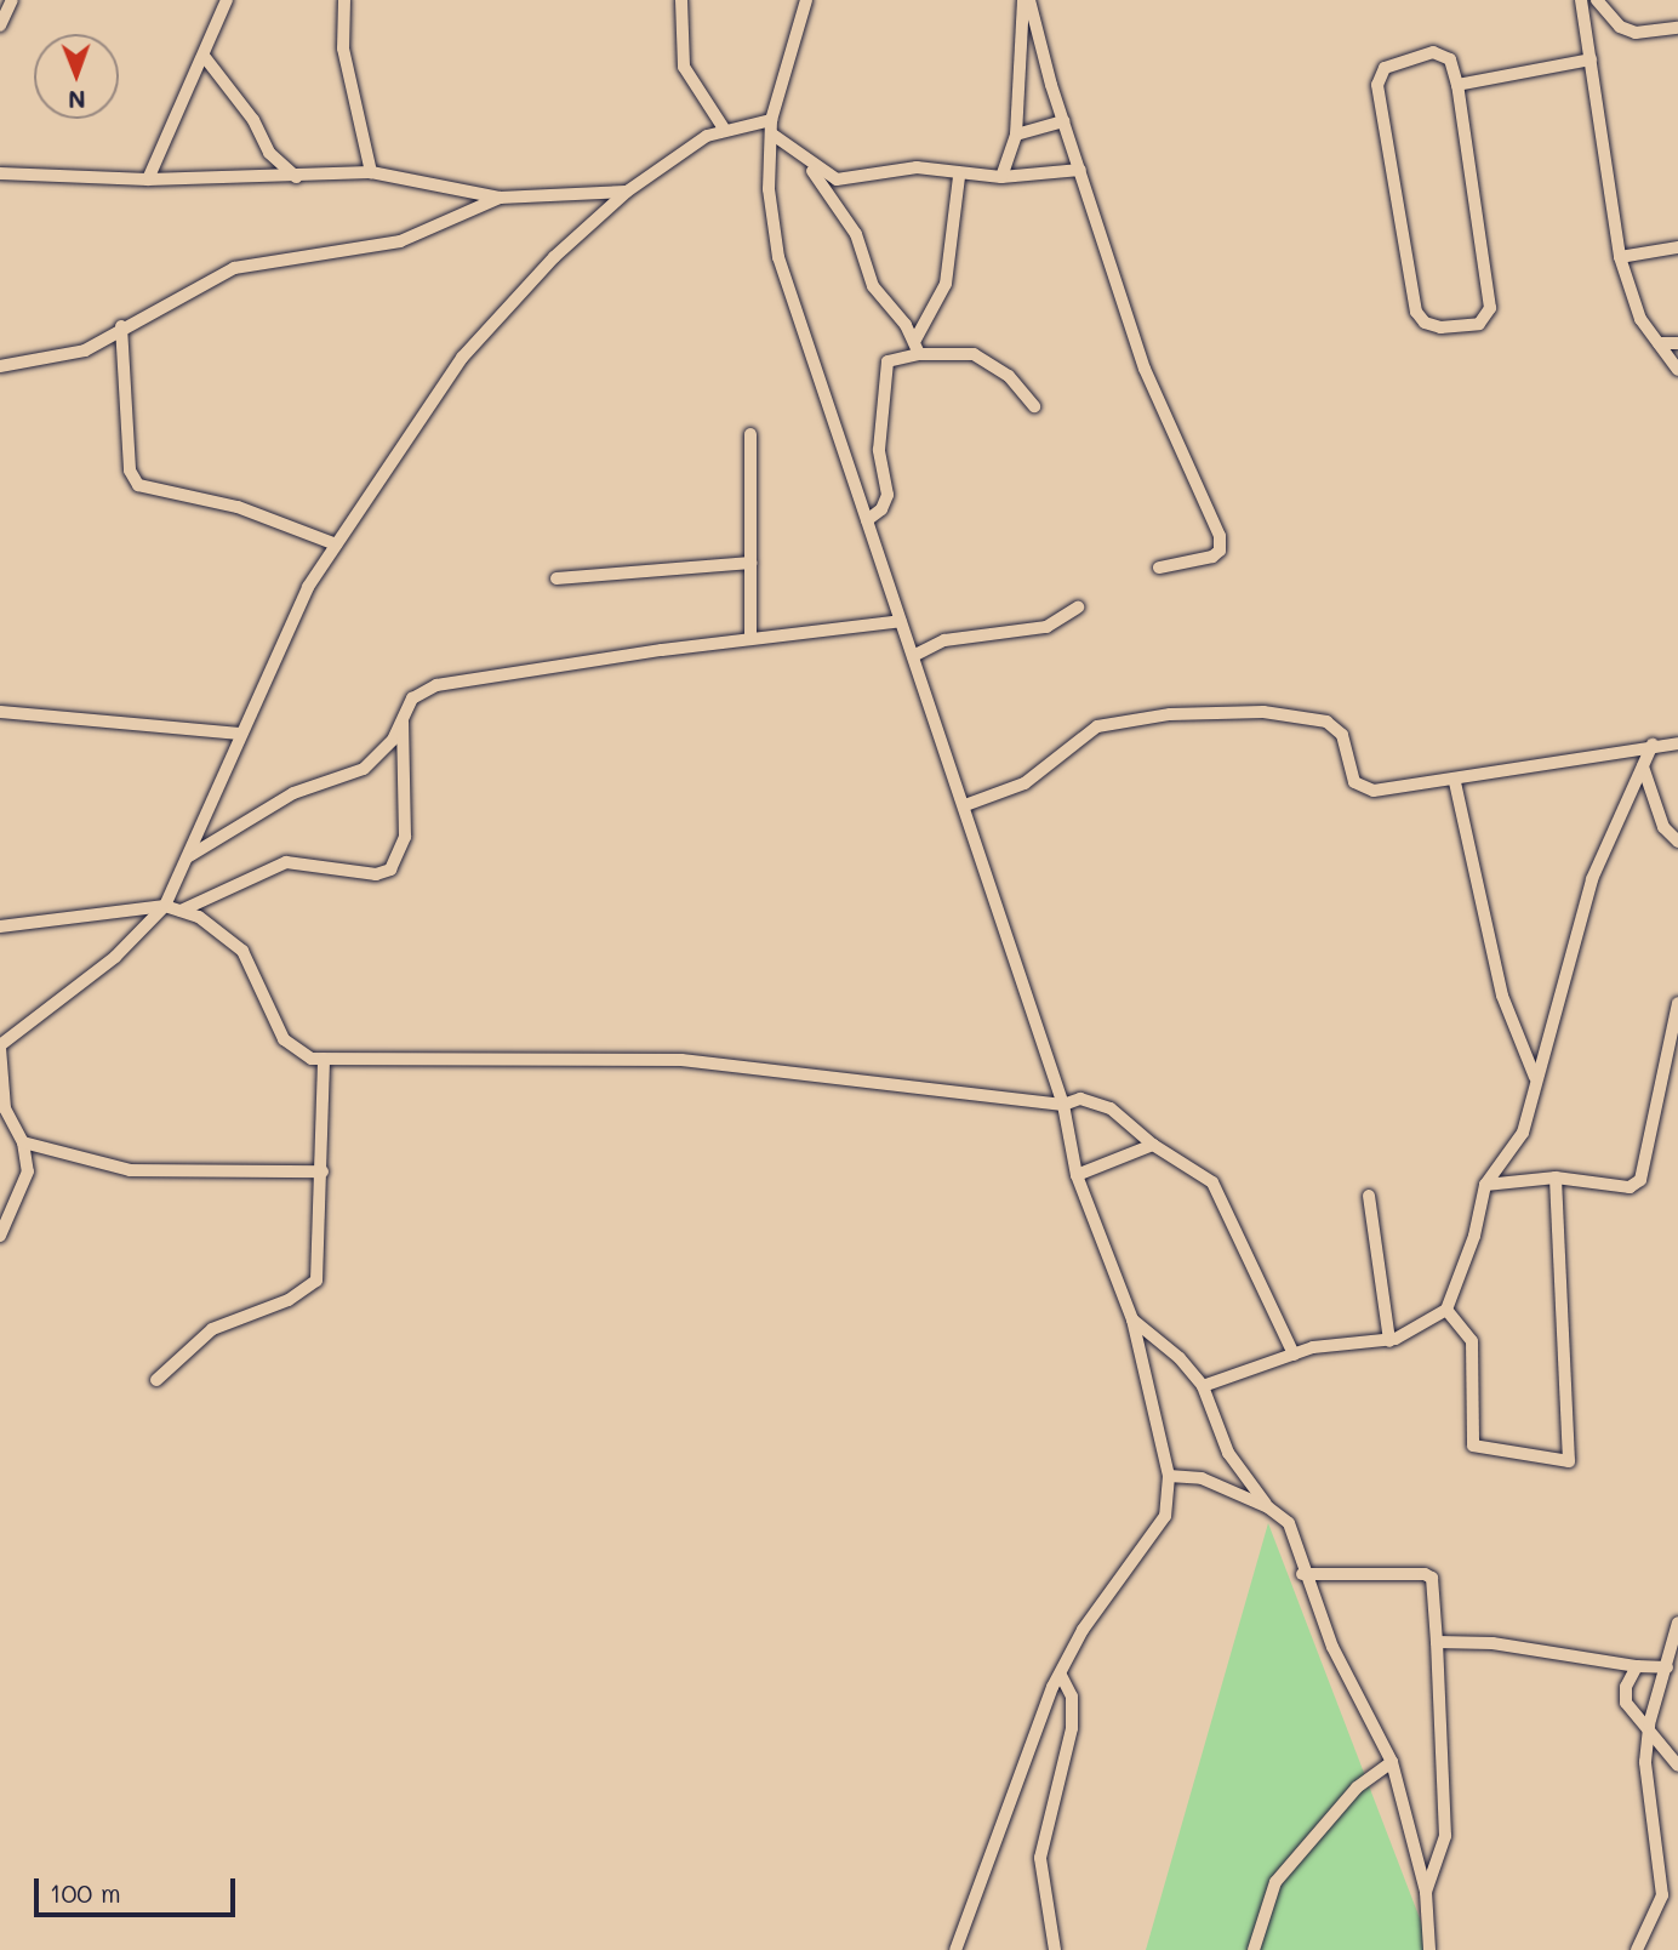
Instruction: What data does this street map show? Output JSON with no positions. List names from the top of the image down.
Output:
{
  "scale_bar": "100 m",
  "north": "bottom"
}
